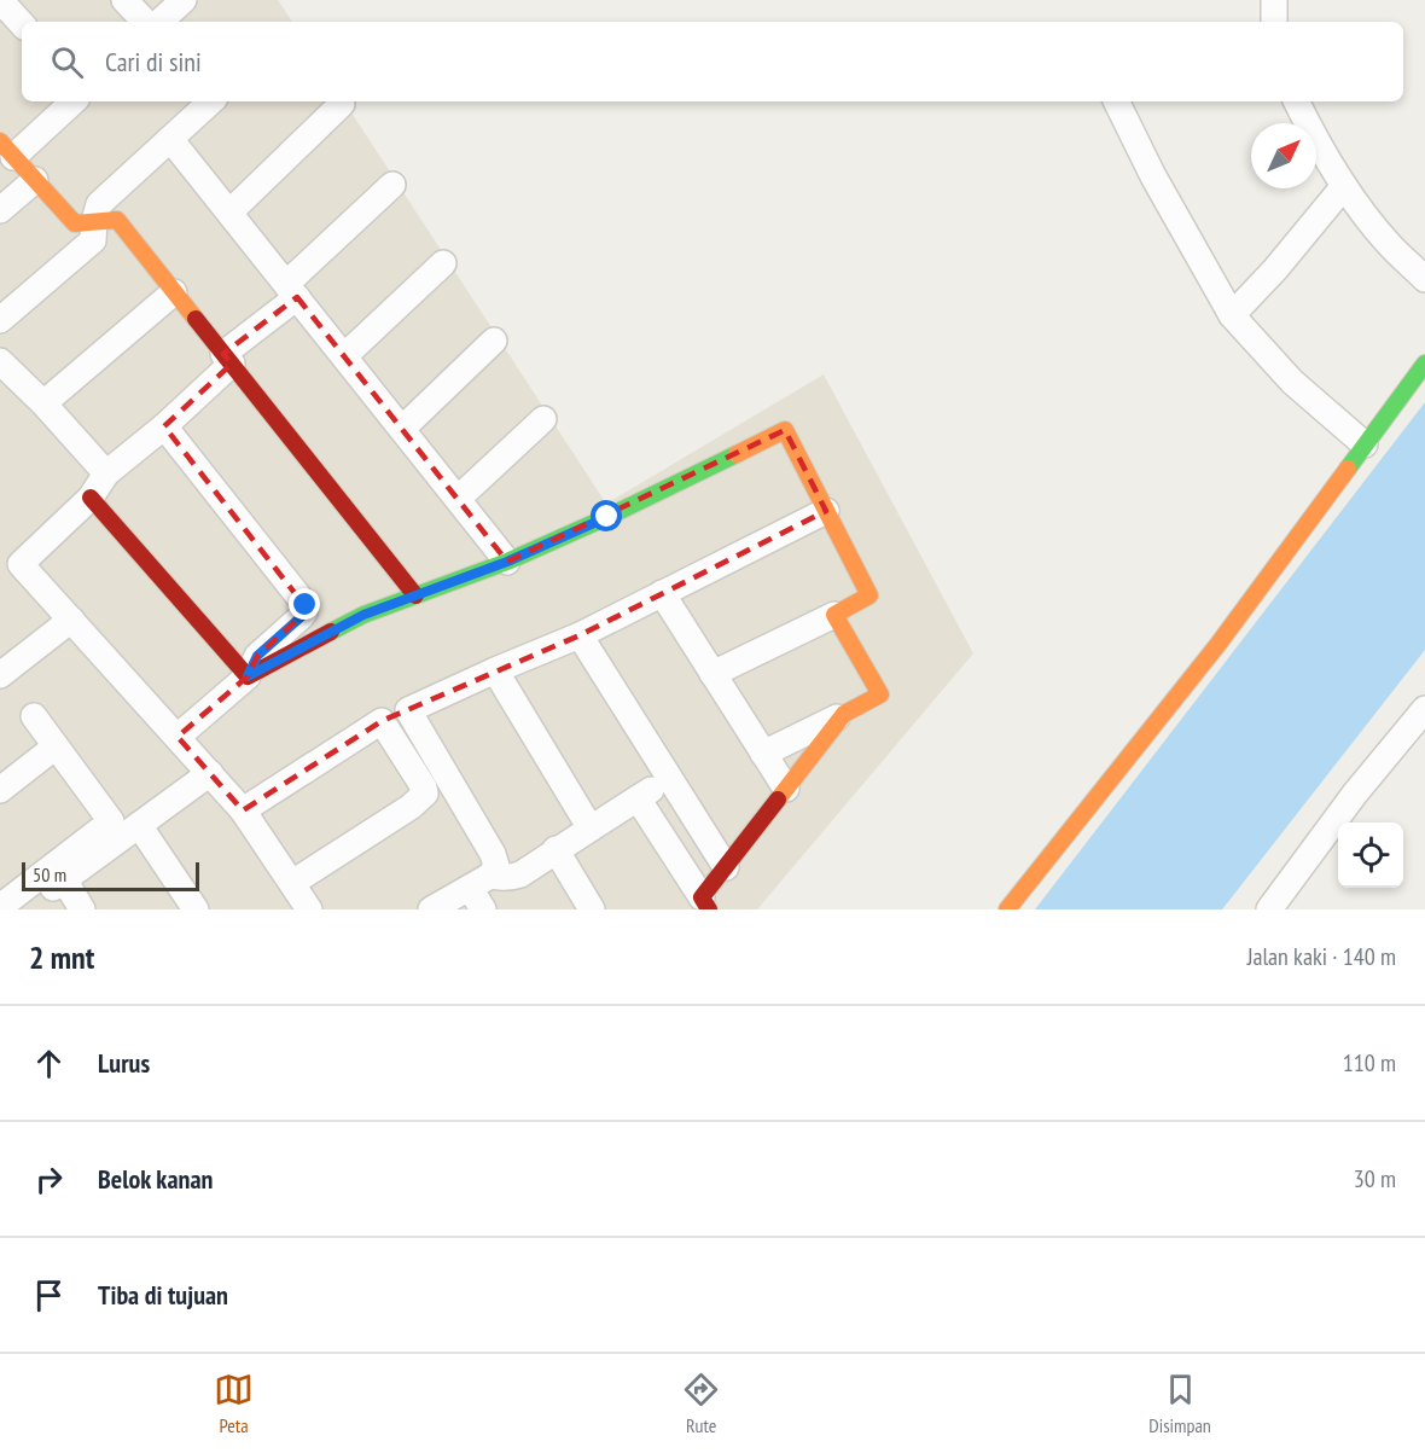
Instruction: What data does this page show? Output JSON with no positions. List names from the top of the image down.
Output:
{
  "scale_bar": "50 m",
  "north": "top right",
  "page": {
    "search": "Cari di sini",
    "scale": "50 m",
    "heading": ["2 mnt", "Jalan kaki · 140 m"],
    "list": [
      ["Lurus", "110 m"],
      ["Belok kanan", "30 m"],
      "Tiba di tujuan"
    ],
    "nav": ["Peta", "Rute", "Disimpan"]
  }
}
